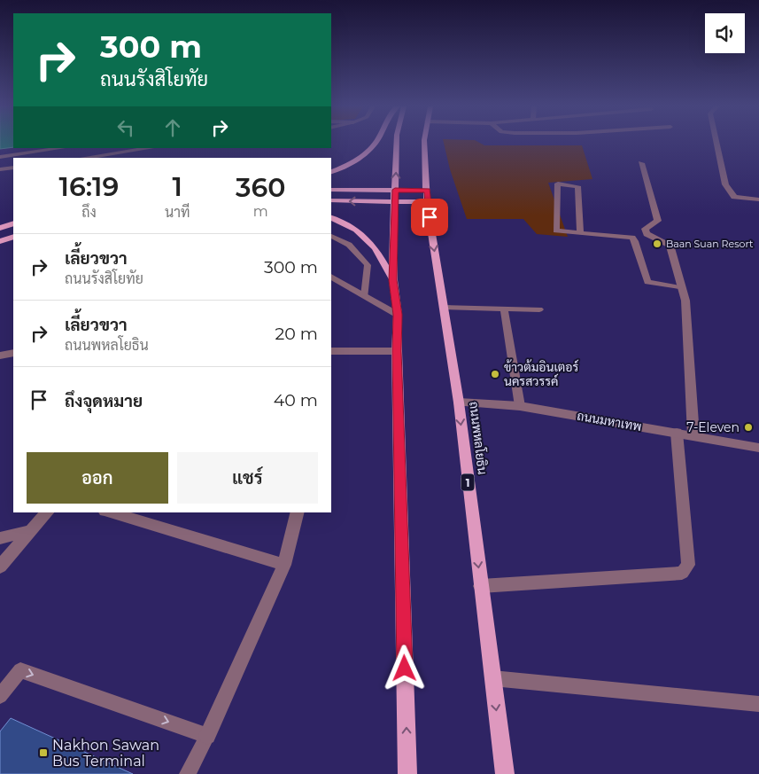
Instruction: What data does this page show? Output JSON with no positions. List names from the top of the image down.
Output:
{
  "streets": {
    "main road": ["ถนนพหลโยธิน", "1"],
    "street": ["ถนนมหาเทพ"]
  },
  "crossings": [
    ["ถนนมหาเทพ", "ถนนพหลโยธิน"]
  ],
  "places": {
    "other": ["Baan Suan Resort", "ข้าวต้มอินเตอร์ นครสวรรค์", "7-Eleven"],
    "transit": ["Nakhon Sawan Bus Terminal"]
  },
  "page": {
    "turn": ["300 m", "ถนนรังสิโยทัย"],
    "eta": [
      "16:19",
      "ถึง",
      "1",
      "นาที",
      "360",
      "m"
    ],
    "list": [
      {
        "name": "เลี้ยวขวา",
        "note": "ถนนรังสิโยทัย",
        "value": "300 m"
      },
      {
        "name": "เลี้ยวขวา",
        "note": "ถนนพหลโยธิน",
        "value": "20 m"
      },
      {
        "name": "ถึงจุดหมาย",
        "value": "40 m"
      }
    ],
    "buttons": ["ออก", "แชร์"]
  }
}
